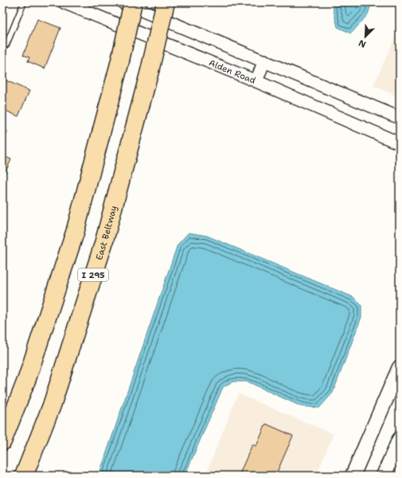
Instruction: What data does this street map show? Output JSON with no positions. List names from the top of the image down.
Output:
{
  "streets": {
    "highway": ["East Beltway", "I 295"],
    "street": ["Alden Road"]
  },
  "north": "bottom left"
}
